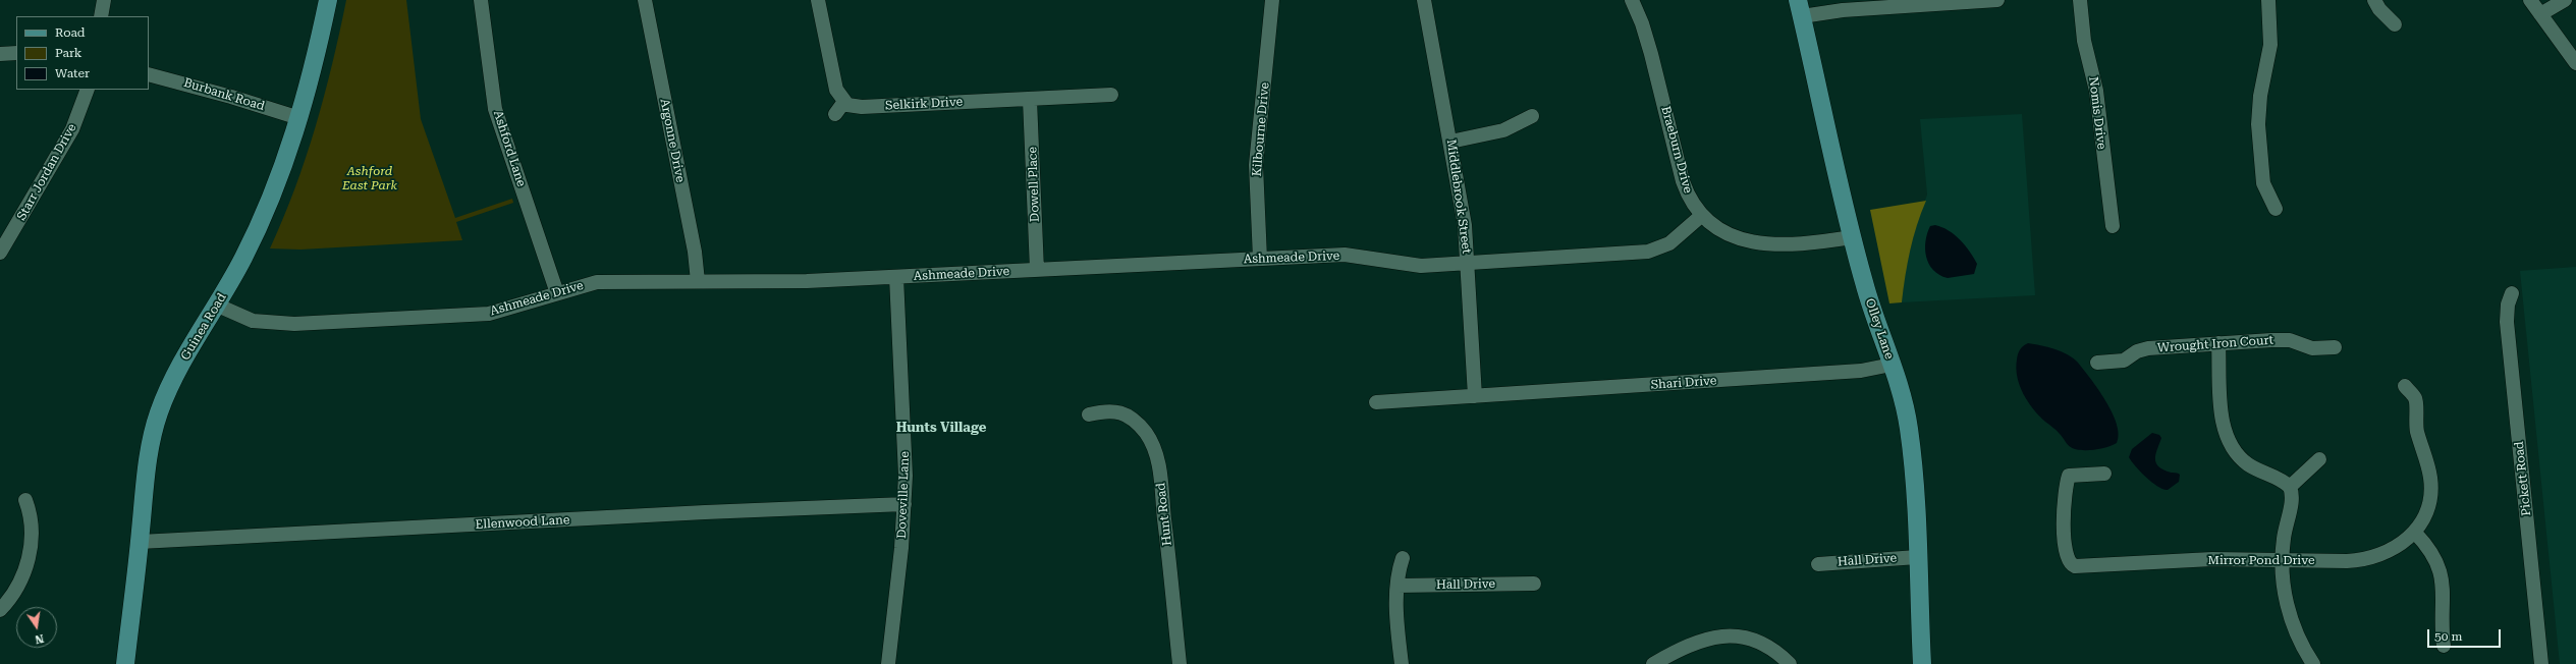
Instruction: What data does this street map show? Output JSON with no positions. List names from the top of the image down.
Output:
{
  "streets": {
    "main road": ["Guinea Road", "Olley Lane"],
    "street": [
      "Burbank Road",
      "Selkirk Drive",
      "Nomis Drive",
      "Kilbourne Drive",
      "Argonne Drive",
      "Ashford Lane",
      "Braeburn Drive",
      "Starr Jordan Drive",
      "Dowell Place",
      "Middlebrook Street",
      "Ashmeade Drive",
      "Wrought Iron Court",
      "Shari Drive",
      "Pickett Road",
      "Doveville Lane",
      "Hunt Road",
      "Ellenwood Lane",
      "Hall Drive",
      "Mirror Pond Drive"
    ]
  },
  "crossings": [
    ["Burbank Road", "Guinea Road"],
    ["Selkirk Drive", "Dowell Place"],
    ["Kilbourne Drive", "Ashmeade Drive"],
    ["Argonne Drive", "Ashmeade Drive"],
    ["Ashford Lane", "Ashmeade Drive"],
    ["Braeburn Drive", "Ashmeade Drive"],
    ["Braeburn Drive", "Olley Lane"],
    ["Dowell Place", "Ashmeade Drive"],
    ["Middlebrook Street", "Ashmeade Drive"],
    ["Middlebrook Street", "Shari Drive"],
    ["Ashmeade Drive", "Guinea Road"],
    ["Ashmeade Drive", "Doveville Lane"],
    ["Guinea Road", "Ellenwood Lane"],
    ["Olley Lane", "Shari Drive"],
    ["Olley Lane", "Hall Drive"],
    ["Doveville Lane", "Ellenwood Lane"]
  ],
  "districts": ["Hunts Village"],
  "parks": ["Ashford East Park"],
  "legend": ["Road", "Park", "Water"],
  "scale_bar": "50 m",
  "north": "bottom"
}
